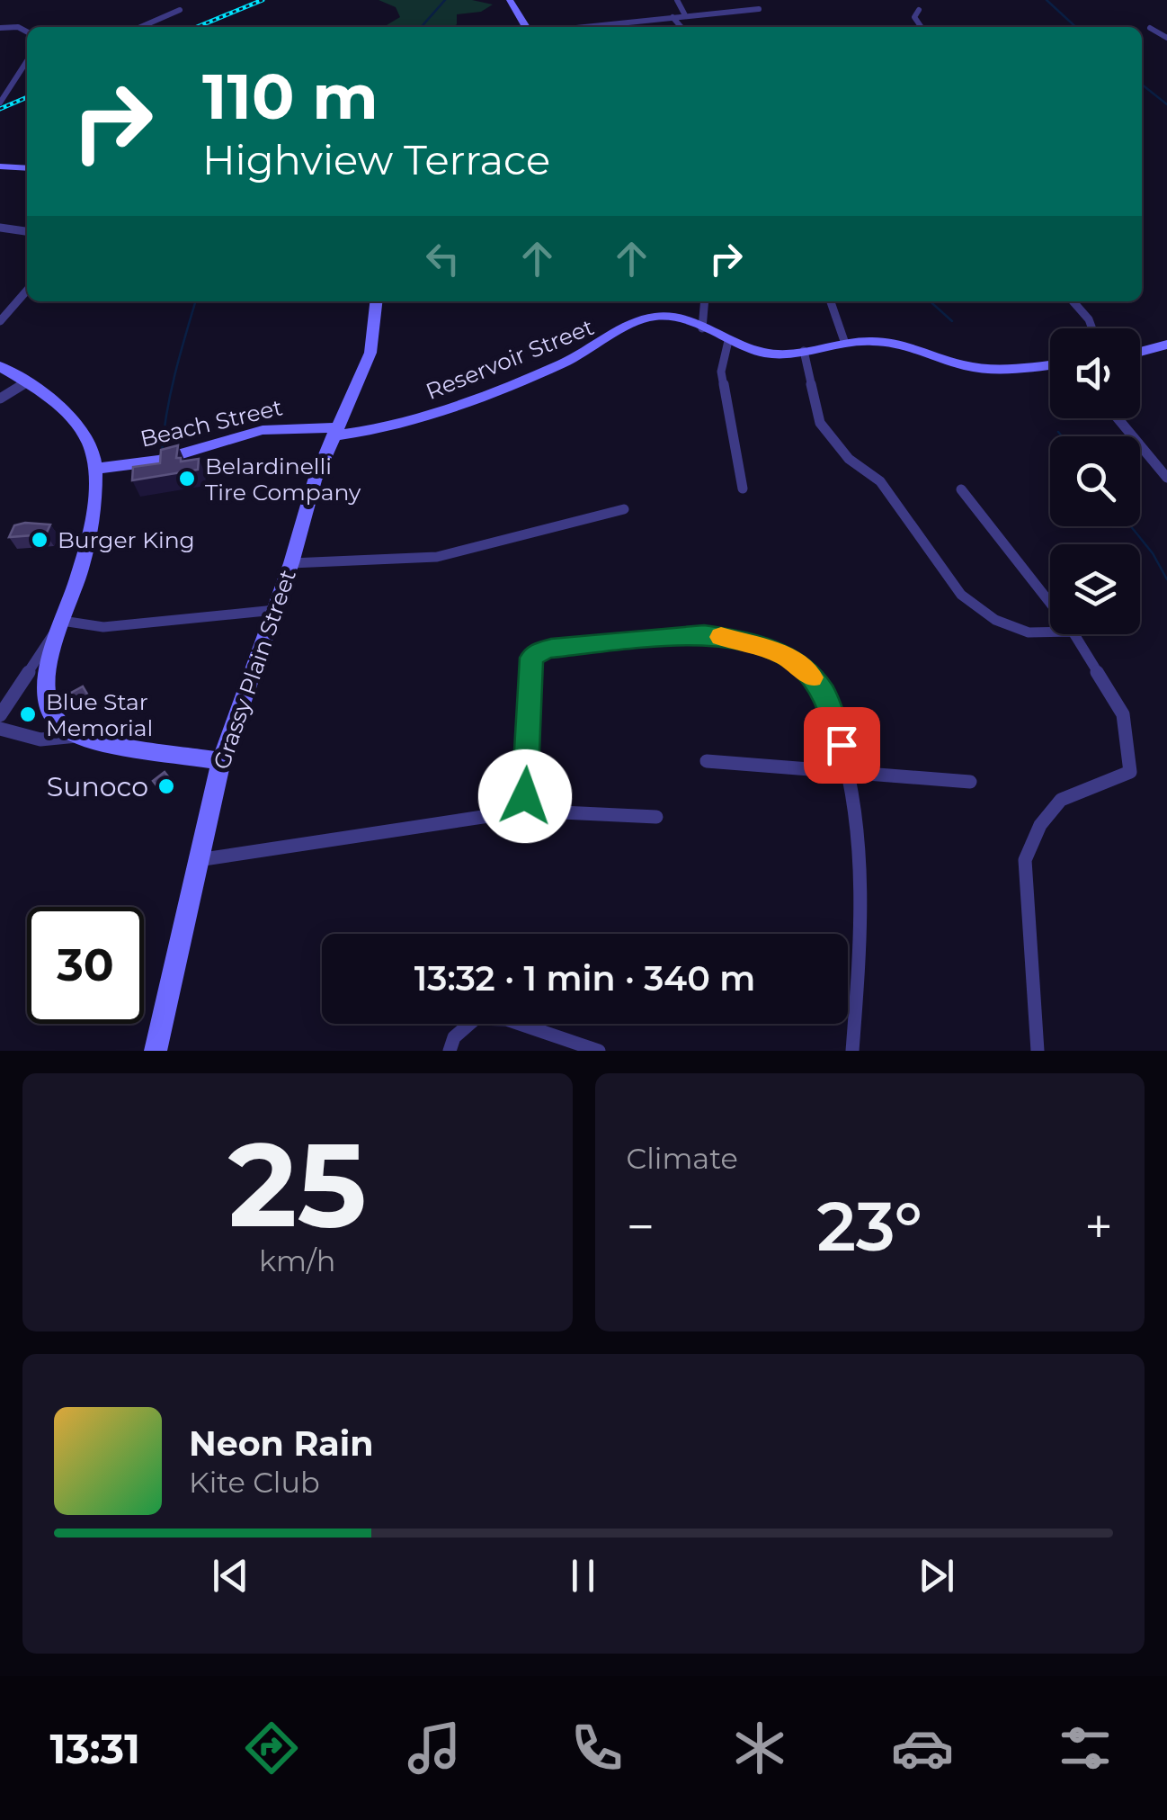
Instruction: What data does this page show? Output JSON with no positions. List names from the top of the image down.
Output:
{
  "streets": {
    "main road": ["Reservoir Street", "Beach Street", "Grassy Plain Street"]
  },
  "crossings": [
    ["Reservoir Street", "Beach Street"],
    ["Reservoir Street", "Grassy Plain Street"],
    ["Beach Street", "Grassy Plain Street"]
  ],
  "places": [
    "Belardinelli Tire Company",
    "Burger King",
    "Blue Star Memorial",
    "Sunoco"
  ],
  "page": {
    "turn": ["110 m", "Highview Terrace"],
    "limit": "30",
    "trip": "13:32 · 1 min · 340 m",
    "tile": [
      ["25", "km/h"],
      "Climate"
    ],
    "heat": ["−", "23°", "+"],
    "song": ["Neon Rain", "Kite Club"],
    "tabs": "13:31"
  }
}
